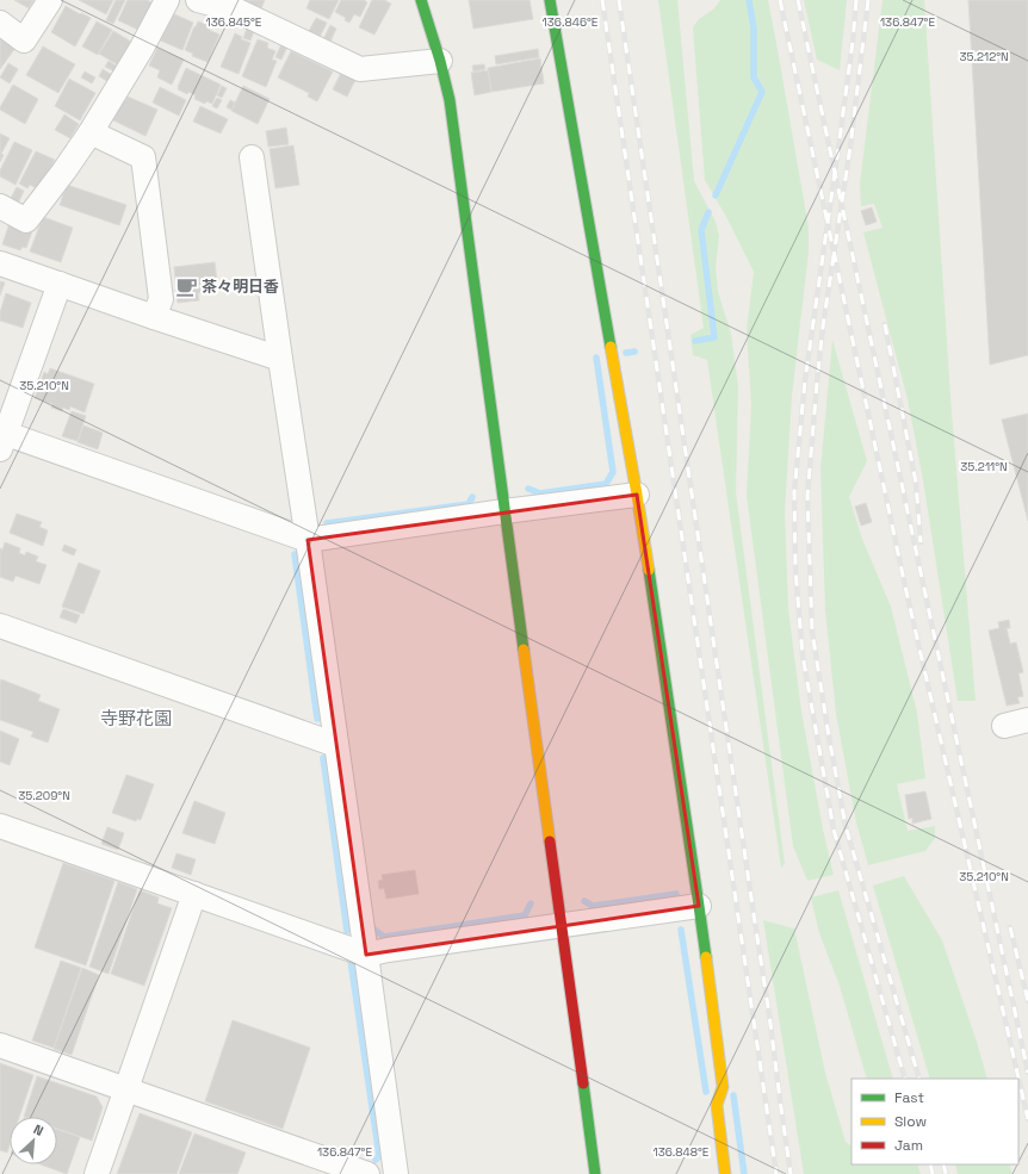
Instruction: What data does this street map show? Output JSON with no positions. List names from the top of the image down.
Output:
{
  "districts": ["寺野花園"],
  "places": {
    "cafe": ["茶々明日香"]
  },
  "legend": ["Fast", "Slow", "Jam"],
  "north": "top right",
  "coordinates": [
    "136.845°E",
    "136.846°E",
    "136.847°E",
    "35.212°N",
    "35.210°N",
    "35.211°N",
    "35.209°N",
    "136.848°E"
  ]
}
